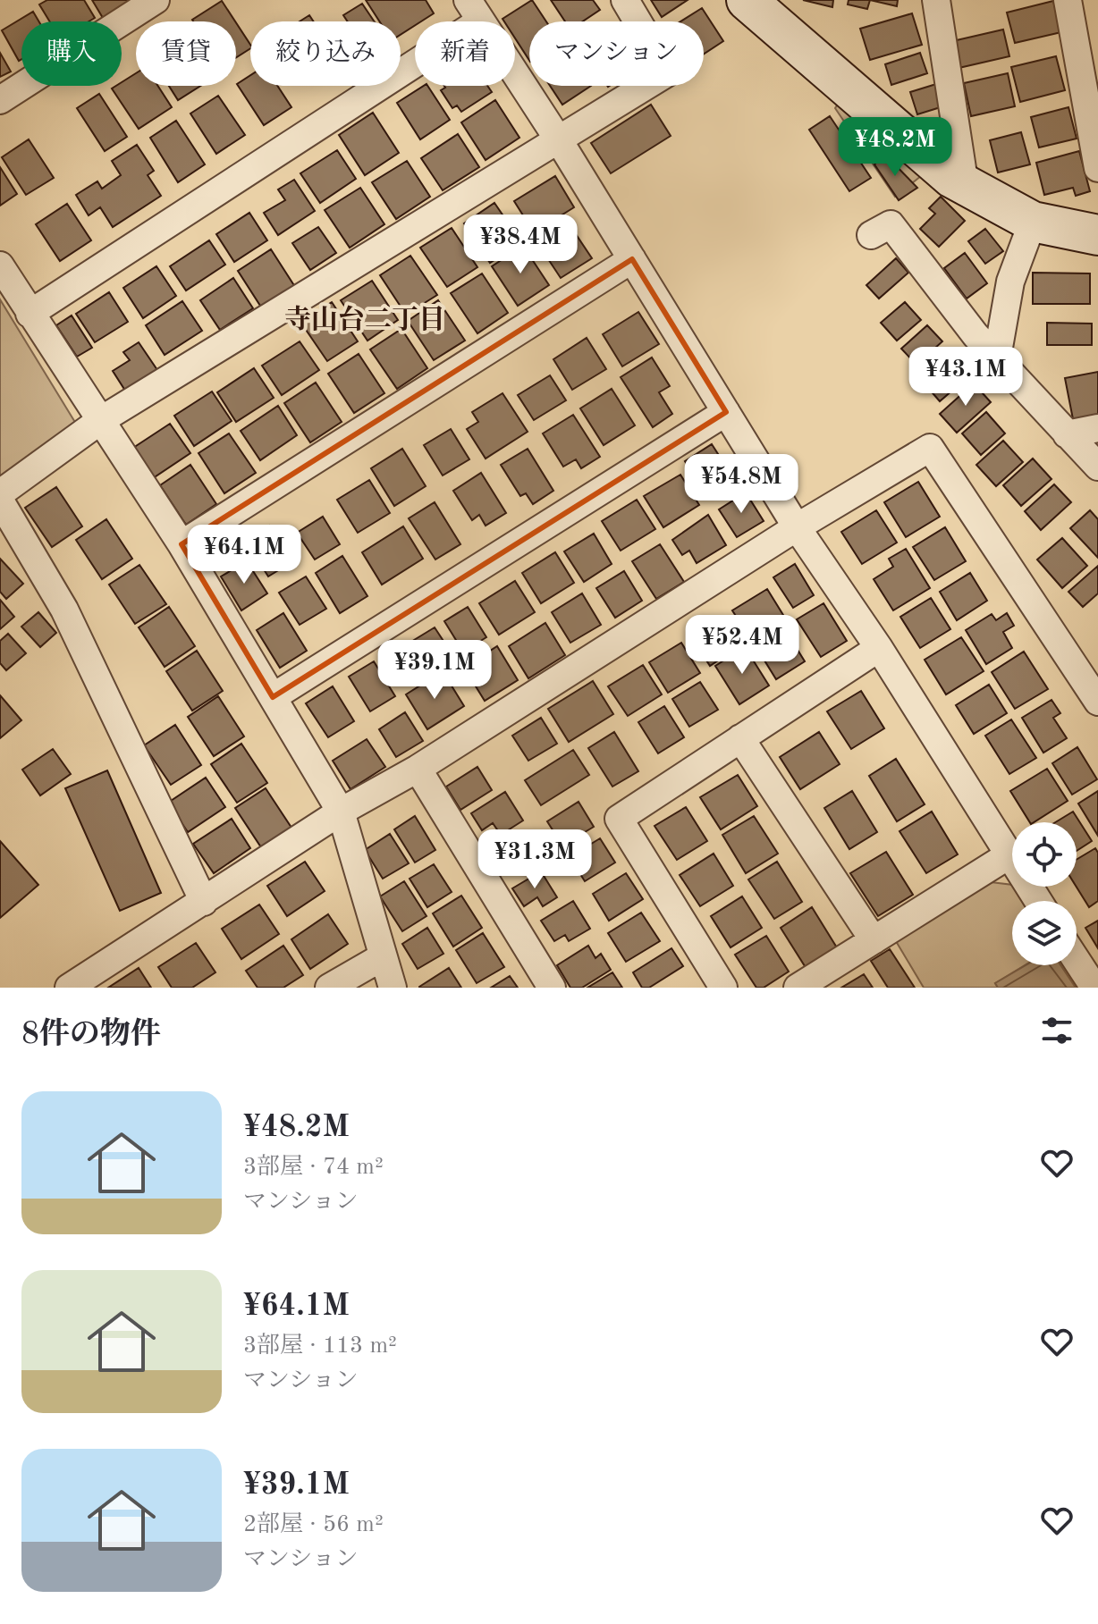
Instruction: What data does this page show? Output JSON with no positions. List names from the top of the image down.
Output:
{
  "districts": ["寺山台二丁目"],
  "page": {
    "chip": [
      "購入",
      "賃貸",
      "絞り込み",
      "新着",
      "マンション"
    ],
    "price": [
      "¥48.2M",
      "¥38.4M",
      "¥43.1M",
      "¥54.8M",
      "¥64.1M",
      "¥52.4M",
      "¥39.1M",
      "¥31.3M"
    ],
    "heading": "8件の物件",
    "list": [
      {
        "name": "¥48.2M",
        "note": "3部屋 · 74 m² · マンション"
      },
      {
        "name": "¥64.1M",
        "note": "3部屋 · 113 m² · マンション"
      },
      {
        "name": "¥39.1M",
        "note": "2部屋 · 56 m² · マンション"
      }
    ]
  }
}
